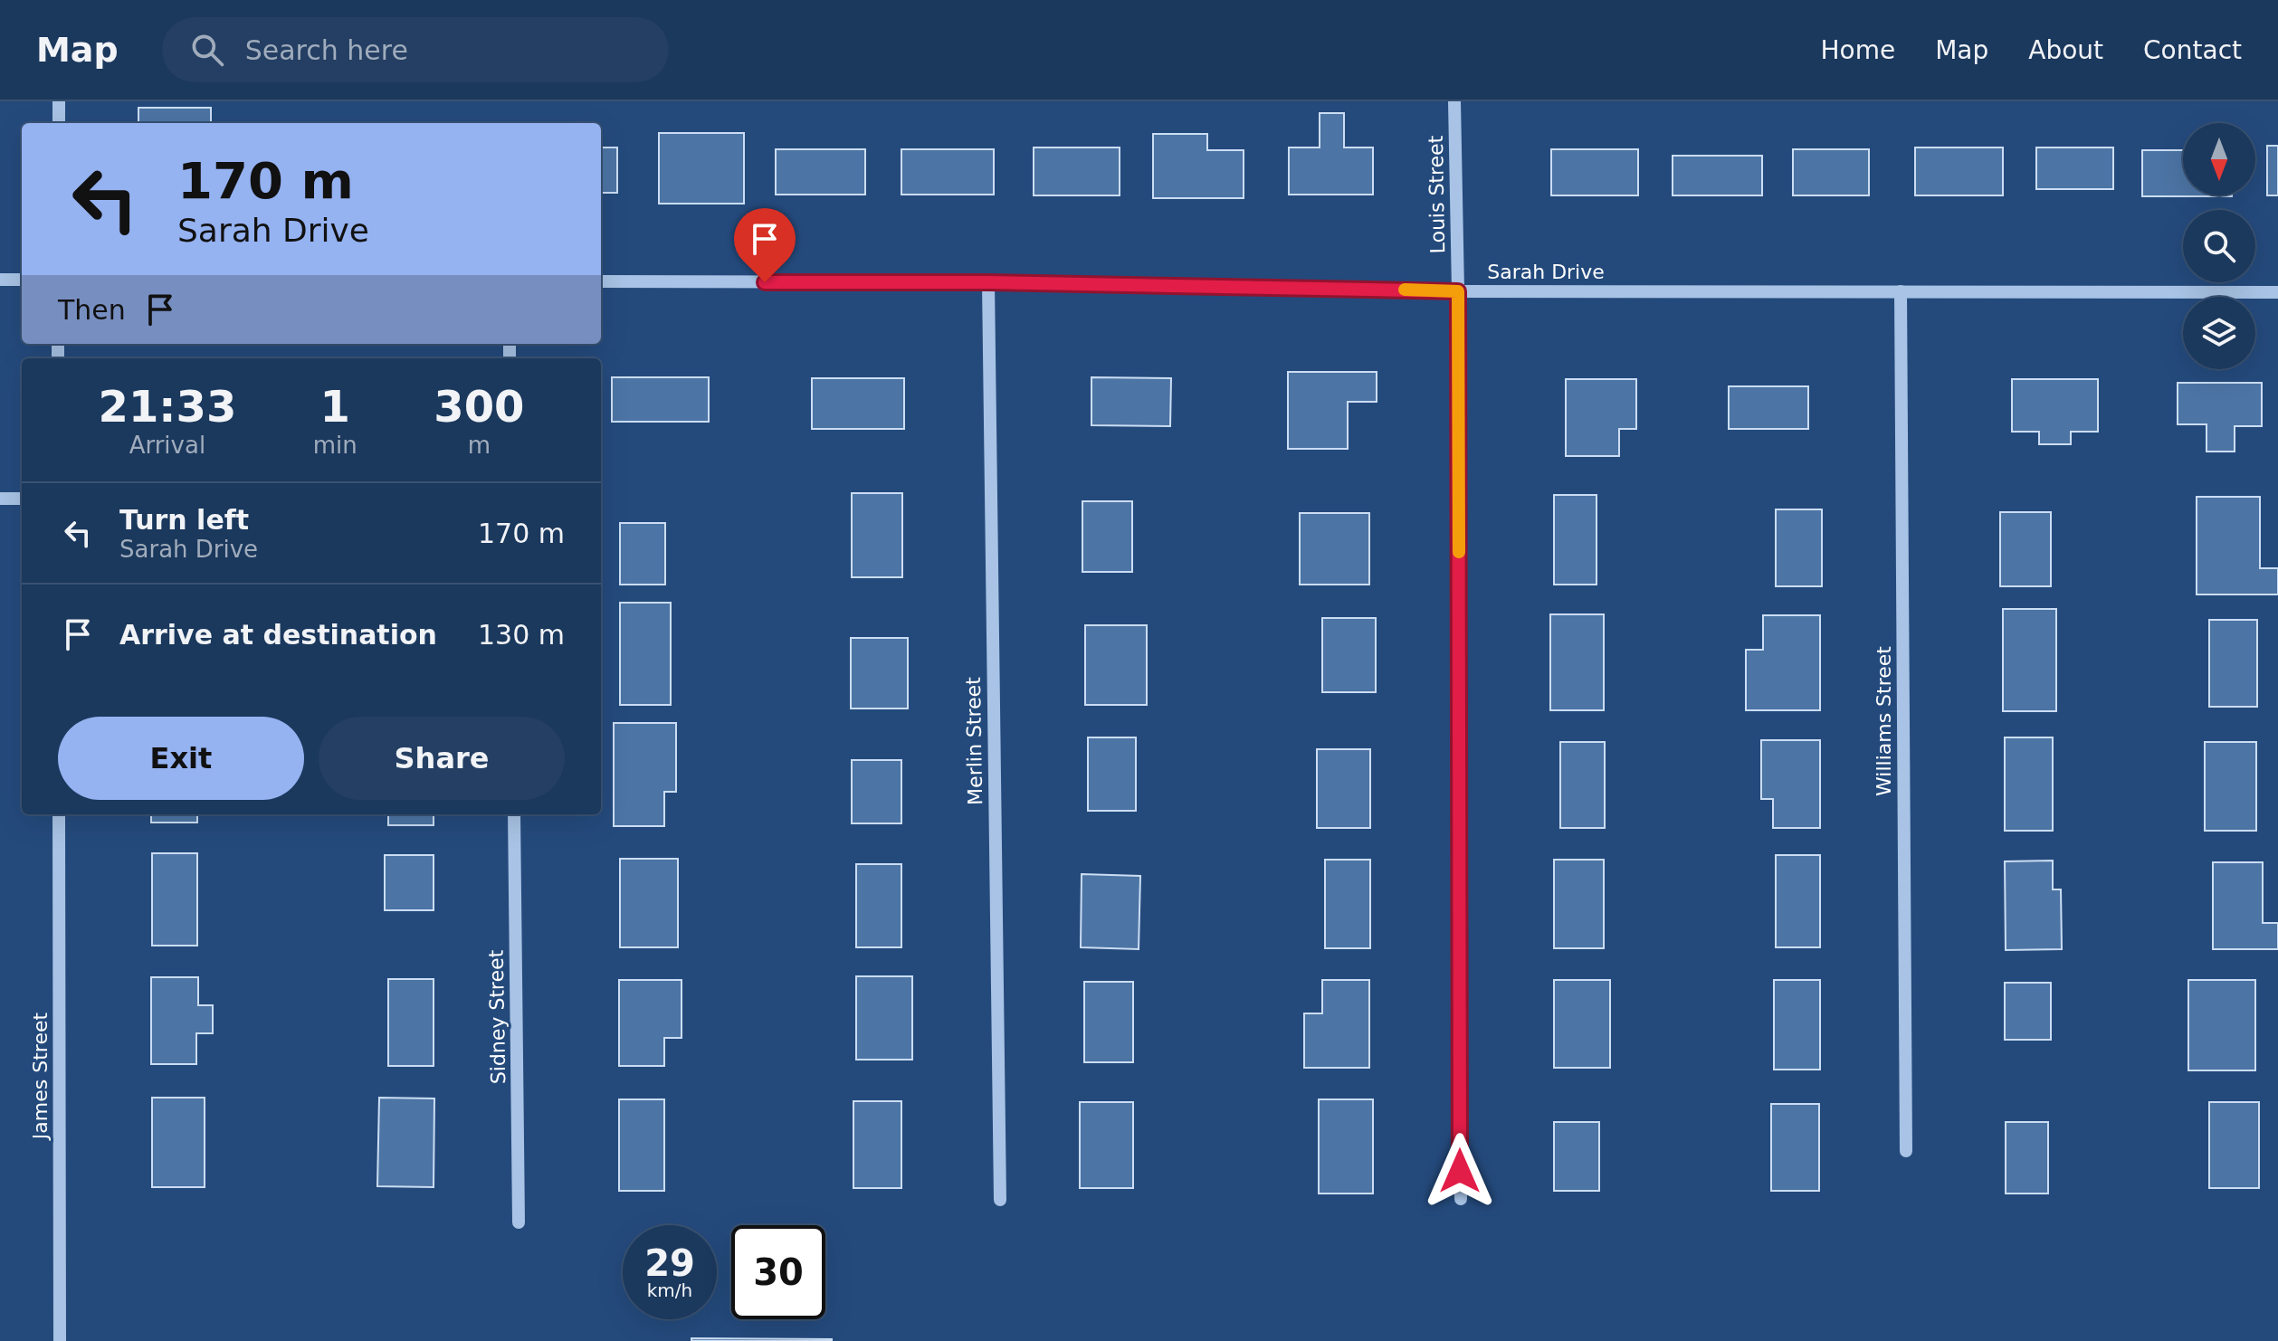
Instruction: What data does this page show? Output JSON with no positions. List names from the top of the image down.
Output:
{
  "streets": {
    "street": [
      "Louis Street",
      "Sarah Drive",
      "Williams Street",
      "Merlin Street",
      "Sidney Street",
      "James Street"
    ]
  },
  "crossings": [
    ["Louis Street", "Sarah Drive"],
    ["Sarah Drive", "Williams Street"],
    ["Sarah Drive", "Merlin Street"]
  ],
  "north": "bottom",
  "page": {
    "header": "Map",
    "search": "Search here",
    "nav": [
      "Home",
      "Map",
      "About",
      "Contact"
    ],
    "turn": ["170 m", "Sarah Drive"],
    "then": "Then",
    "eta": [
      "21:33",
      "Arrival",
      "1",
      "min",
      "300",
      "m"
    ],
    "list": [
      {
        "name": "Turn left",
        "note": "Sarah Drive",
        "value": "170 m"
      },
      {
        "name": "Arrive at destination",
        "value": "130 m"
      }
    ],
    "buttons": ["Exit", "Share"],
    "speed": "29 km/h",
    "limit": "30"
  }
}
